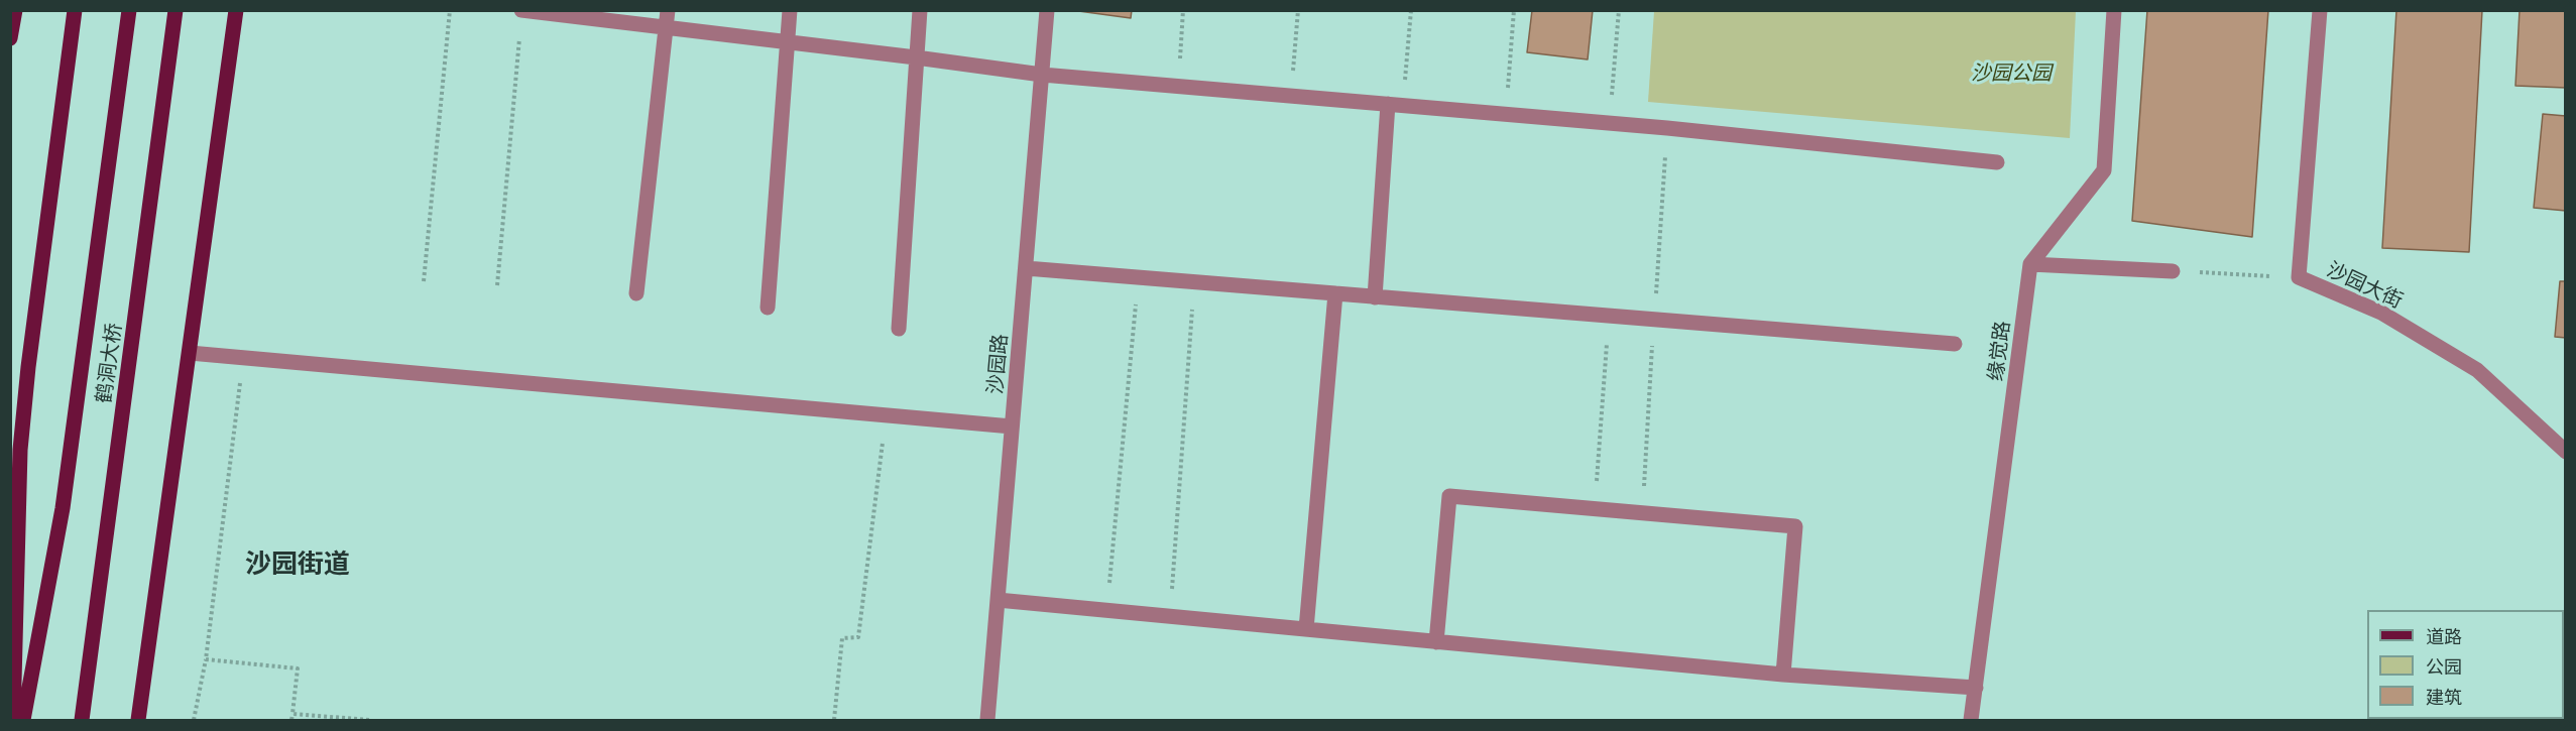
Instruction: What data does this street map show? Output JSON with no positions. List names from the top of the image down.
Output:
{
  "streets": {
    "main road": ["鹤洞大桥"],
    "street": ["沙园大街", "缘觉路", "沙园路"]
  },
  "districts": ["沙园街道"],
  "parks": ["沙园公园"],
  "legend": ["道路", "公园", "建筑"]
}
